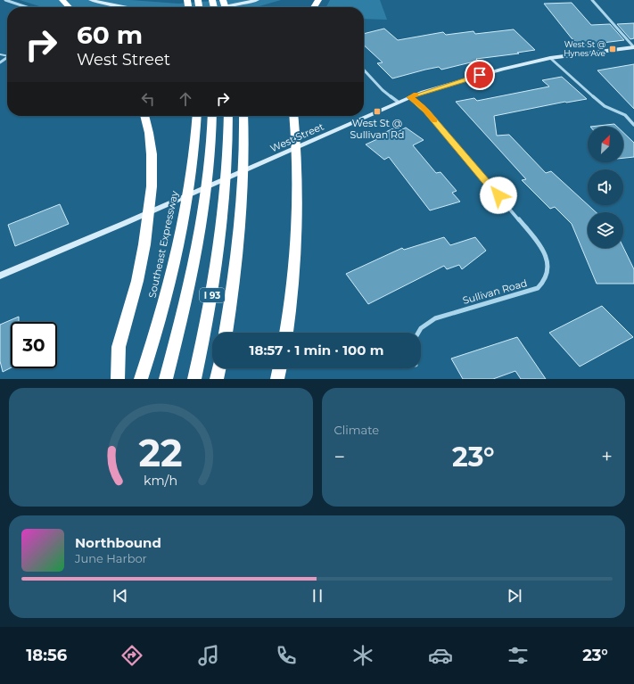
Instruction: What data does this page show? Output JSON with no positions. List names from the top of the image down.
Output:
{
  "streets": {
    "highway": ["Southeast Expressway", "I 93"],
    "street": ["West Street", "Sullivan Road"]
  },
  "crossings": [
    ["West Street", "Sullivan Road"]
  ],
  "places": {
    "transit": ["West St @ Hynes Ave", "West St @ Sullivan Rd"]
  },
  "north": "top right",
  "page": {
    "turn": ["60 m", "West Street"],
    "limit": "30",
    "trip": "18:57 · 1 min · 100 m",
    "tile": "Climate",
    "heat": ["−", "23°", "+"],
    "song": ["Northbound", "June Harbor"],
    "tabs": ["18:56", "23°"],
    "gauge": ["22", "km/h"]
  }
}
